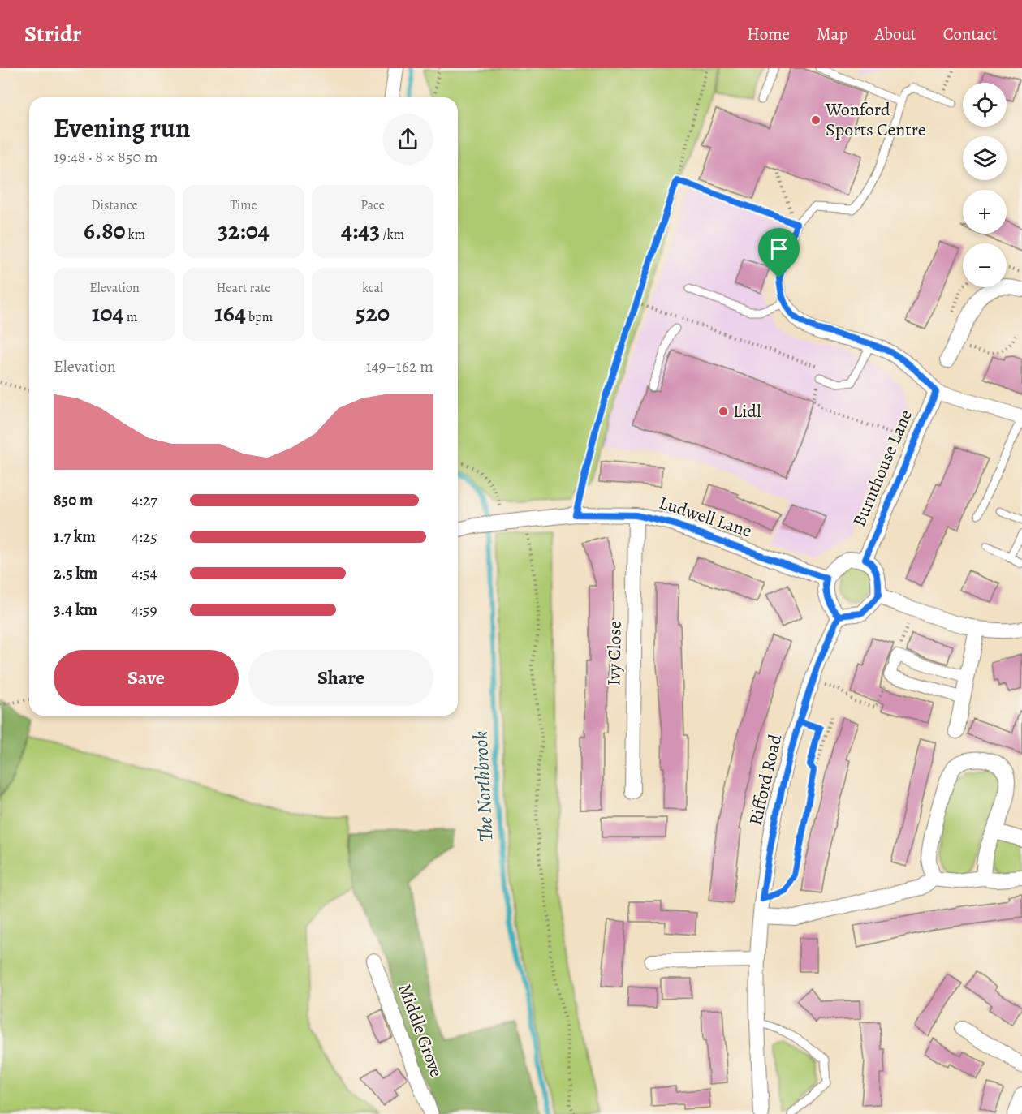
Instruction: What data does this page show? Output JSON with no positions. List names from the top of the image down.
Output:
{
  "streets": {
    "street": [
      "Burnthouse Lane",
      "Ludwell Lane",
      "Ivy Close",
      "Rifford Road",
      "Middle Grove"
    ]
  },
  "crossings": [
    ["Burnthouse Lane", "Ludwell Lane"],
    ["Burnthouse Lane", "Rifford Road"],
    ["Ludwell Lane", "Ivy Close"],
    ["Ludwell Lane", "Rifford Road"]
  ],
  "water": ["The Northbrook"],
  "places": ["Wonford Sports Centre", "Lidl"],
  "page": {
    "header": "Stridr",
    "nav": [
      "Home",
      "Map",
      "About",
      "Contact"
    ],
    "map_buttons": ["+", "−"],
    "heading": ["Evening run", "19:48 · 8 × 850 m"],
    "stats": [
      ["Distance", "6.80 km"],
      ["Time", "32:04"],
      ["Pace", "4:43 /km"],
      ["Elevation", "104 m"],
      ["Heart rate", "164 bpm"],
      ["kcal", "520"]
    ],
    "chart": ["Elevation", "149–162 m"],
    "list": [
      {
        "name": "850 m",
        "note": "4:27"
      },
      {
        "name": "1.7 km",
        "note": "4:25"
      },
      {
        "name": "2.5 km",
        "note": "4:54"
      },
      {
        "name": "3.4 km",
        "note": "4:59"
      }
    ],
    "buttons": ["Save", "Share"]
  }
}
